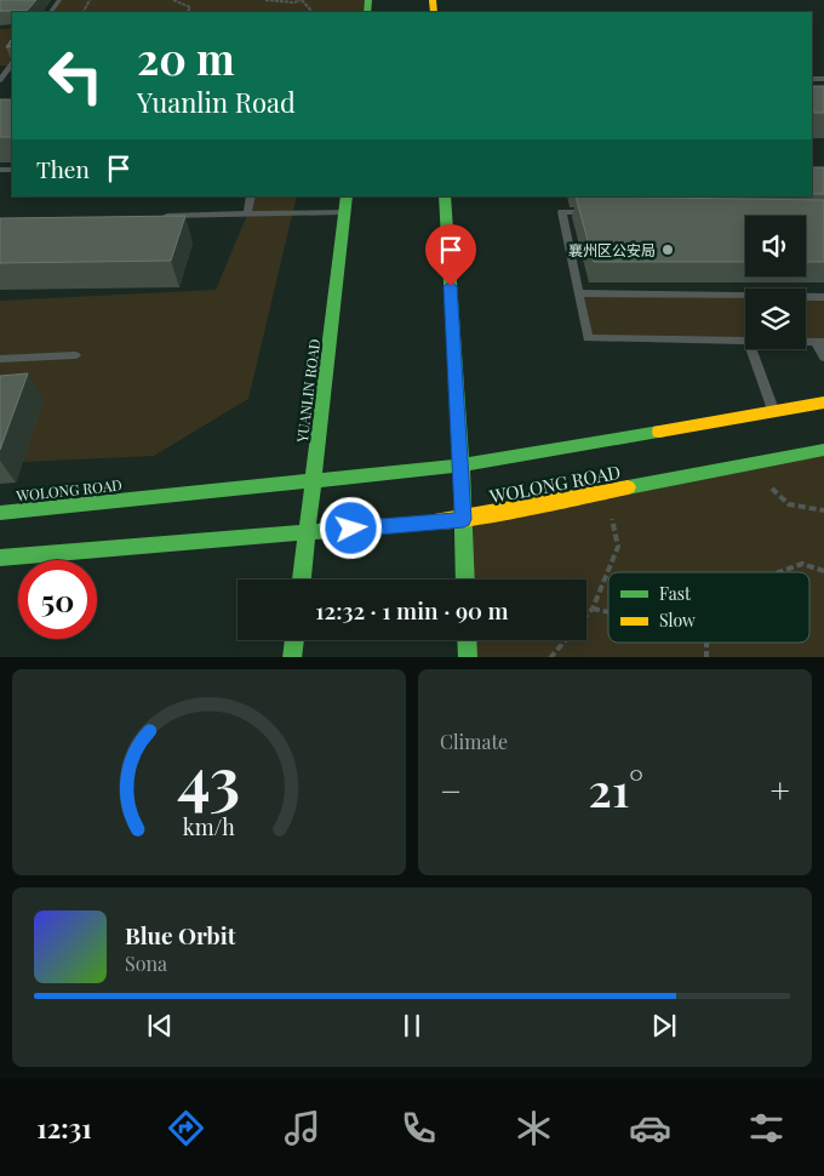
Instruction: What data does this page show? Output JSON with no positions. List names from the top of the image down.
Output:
{
  "streets": {
    "main road": ["YUANLIN ROAD", "WOLONG ROAD"]
  },
  "crossings": [
    ["YUANLIN ROAD", "WOLONG ROAD"]
  ],
  "places": ["襄州区公安局"],
  "legend": ["Fast", "Slow"],
  "page": {
    "turn": ["20 m", "Yuanlin Road"],
    "then": "Then",
    "limit": "50",
    "trip": "12:32 · 1 min · 90 m",
    "tile": "Climate",
    "heat": ["−", "21°", "+"],
    "song": ["Blue Orbit", "Sona"],
    "tabs": "12:31",
    "gauge": ["43", "km/h"]
  }
}
